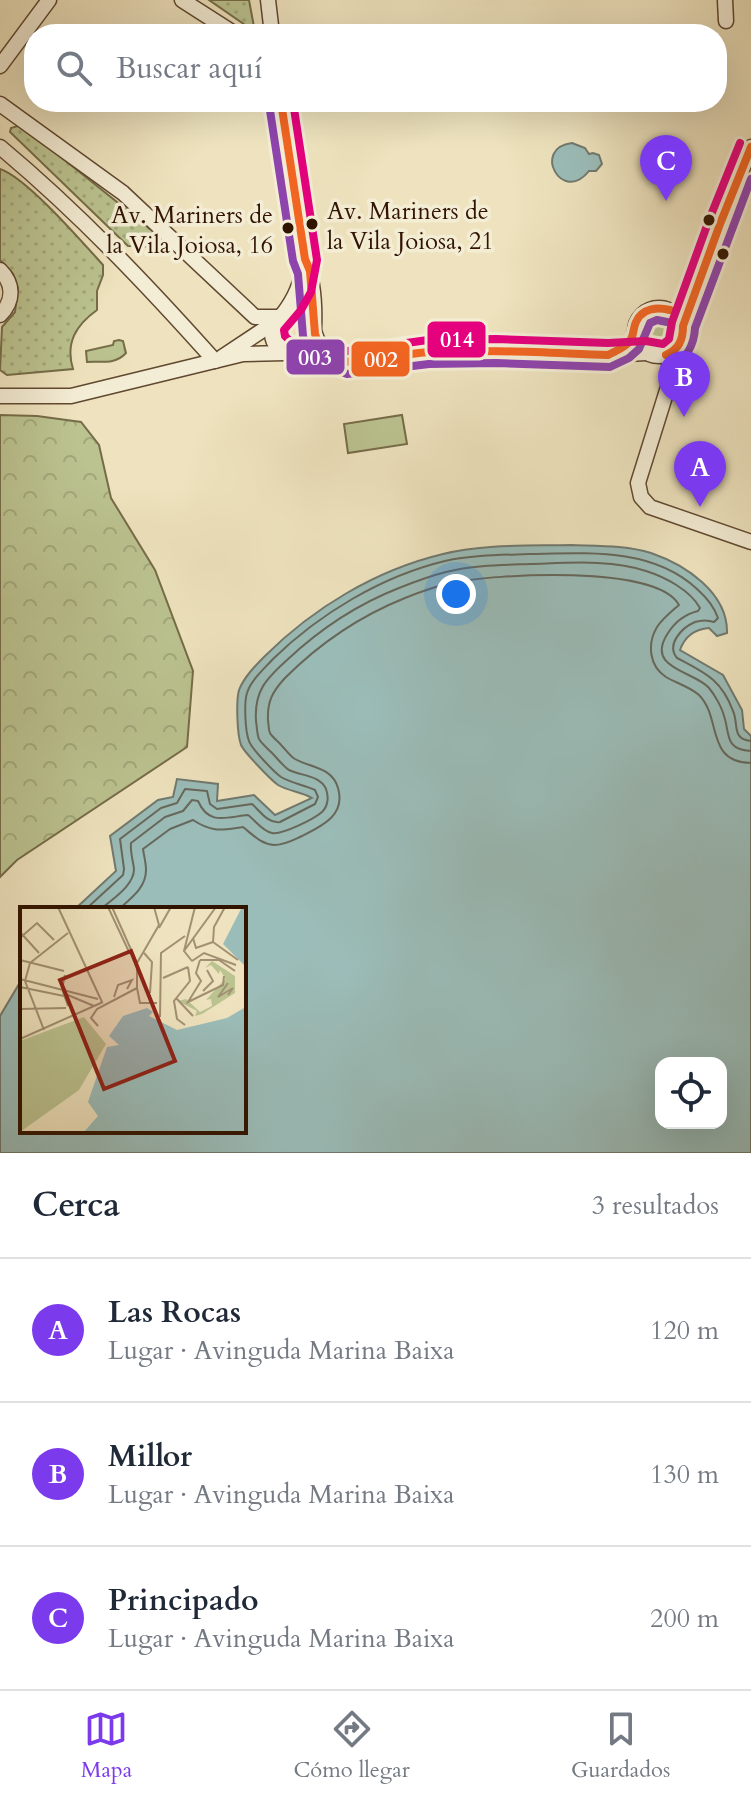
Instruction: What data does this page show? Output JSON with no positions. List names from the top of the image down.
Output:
{
  "places": ["Av. Mariners de la Vila Joiosa, 21", "Av. Mariners de la Vila Joiosa, 16"],
  "lines": ["transit line 002", "transit line 003", "transit line 014"],
  "page": {
    "search": "Buscar aquí",
    "pins": ["C", "B", "A"],
    "heading": ["Cerca", "3 resultados"],
    "list": [
      {
        "mark": "A",
        "name": "Las Rocas",
        "note": "Lugar · Avinguda Marina Baixa",
        "value": "120 m"
      },
      {
        "mark": "B",
        "name": "Millor",
        "note": "Lugar · Avinguda Marina Baixa",
        "value": "130 m"
      },
      {
        "mark": "C",
        "name": "Principado",
        "note": "Lugar · Avinguda Marina Baixa",
        "value": "200 m"
      }
    ],
    "nav": ["Mapa", "Cómo llegar", "Guardados"]
  }
}
